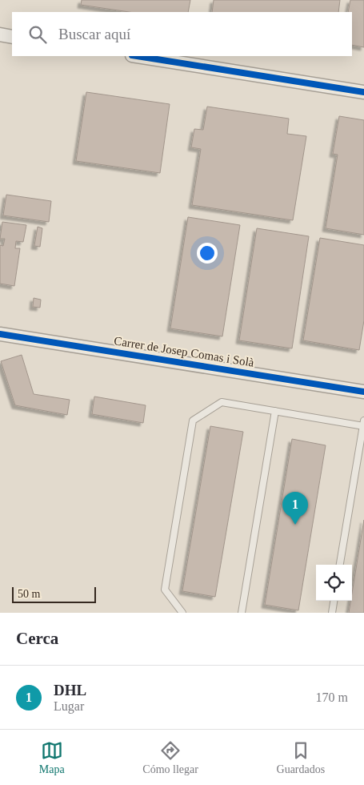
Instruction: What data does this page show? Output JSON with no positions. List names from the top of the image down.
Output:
{
  "streets": {
    "street": ["Carrer de Josep Comas i Solà"]
  },
  "scale_bar": "50 m",
  "page": {
    "search": "Buscar aquí",
    "pins": "1",
    "scale": "50 m",
    "heading": "Cerca",
    "list": [
      {
        "mark": "1",
        "name": "DHL",
        "note": "Lugar",
        "value": "170 m"
      }
    ],
    "nav": ["Mapa", "Cómo llegar", "Guardados"]
  }
}
